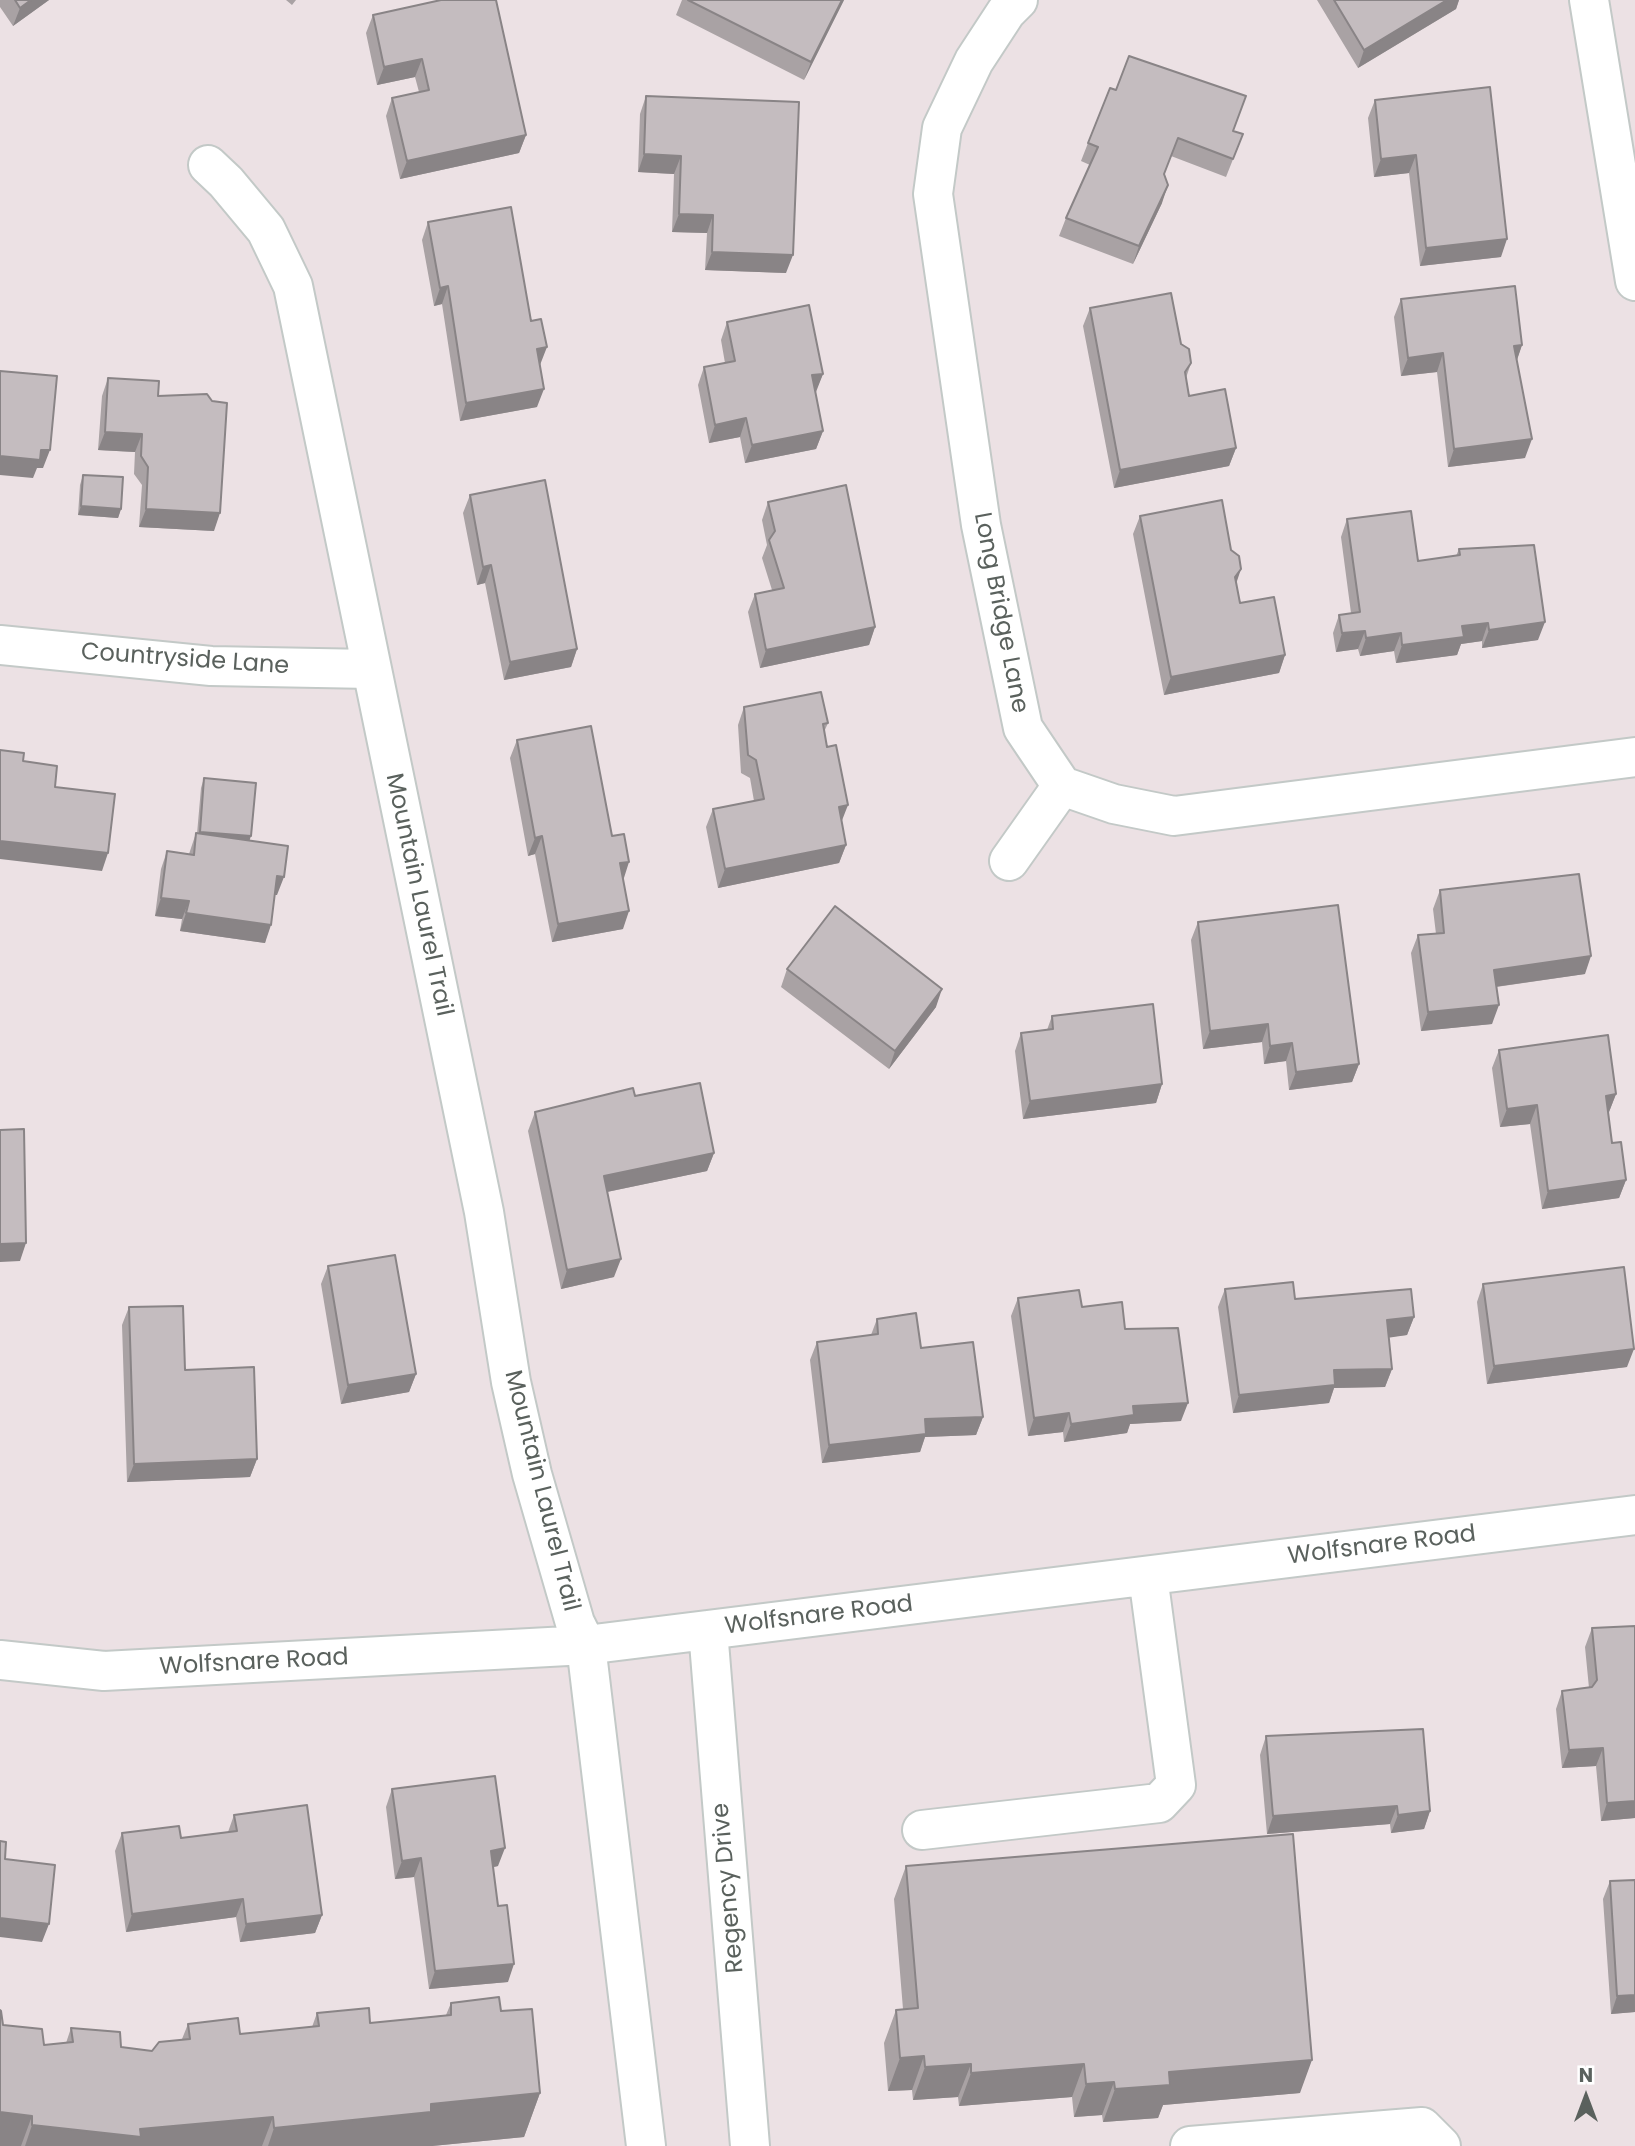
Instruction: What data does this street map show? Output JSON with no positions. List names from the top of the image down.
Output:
{
  "streets": {
    "street": [
      "Long Bridge Lane",
      "Countryside Lane",
      "Mountain Laurel Trail",
      "Wolfsnare Road",
      "Regency Drive"
    ]
  },
  "crossings": [
    ["Countryside Lane", "Mountain Laurel Trail"],
    ["Mountain Laurel Trail", "Wolfsnare Road"],
    ["Wolfsnare Road", "Regency Drive"]
  ],
  "north": "top"
}
